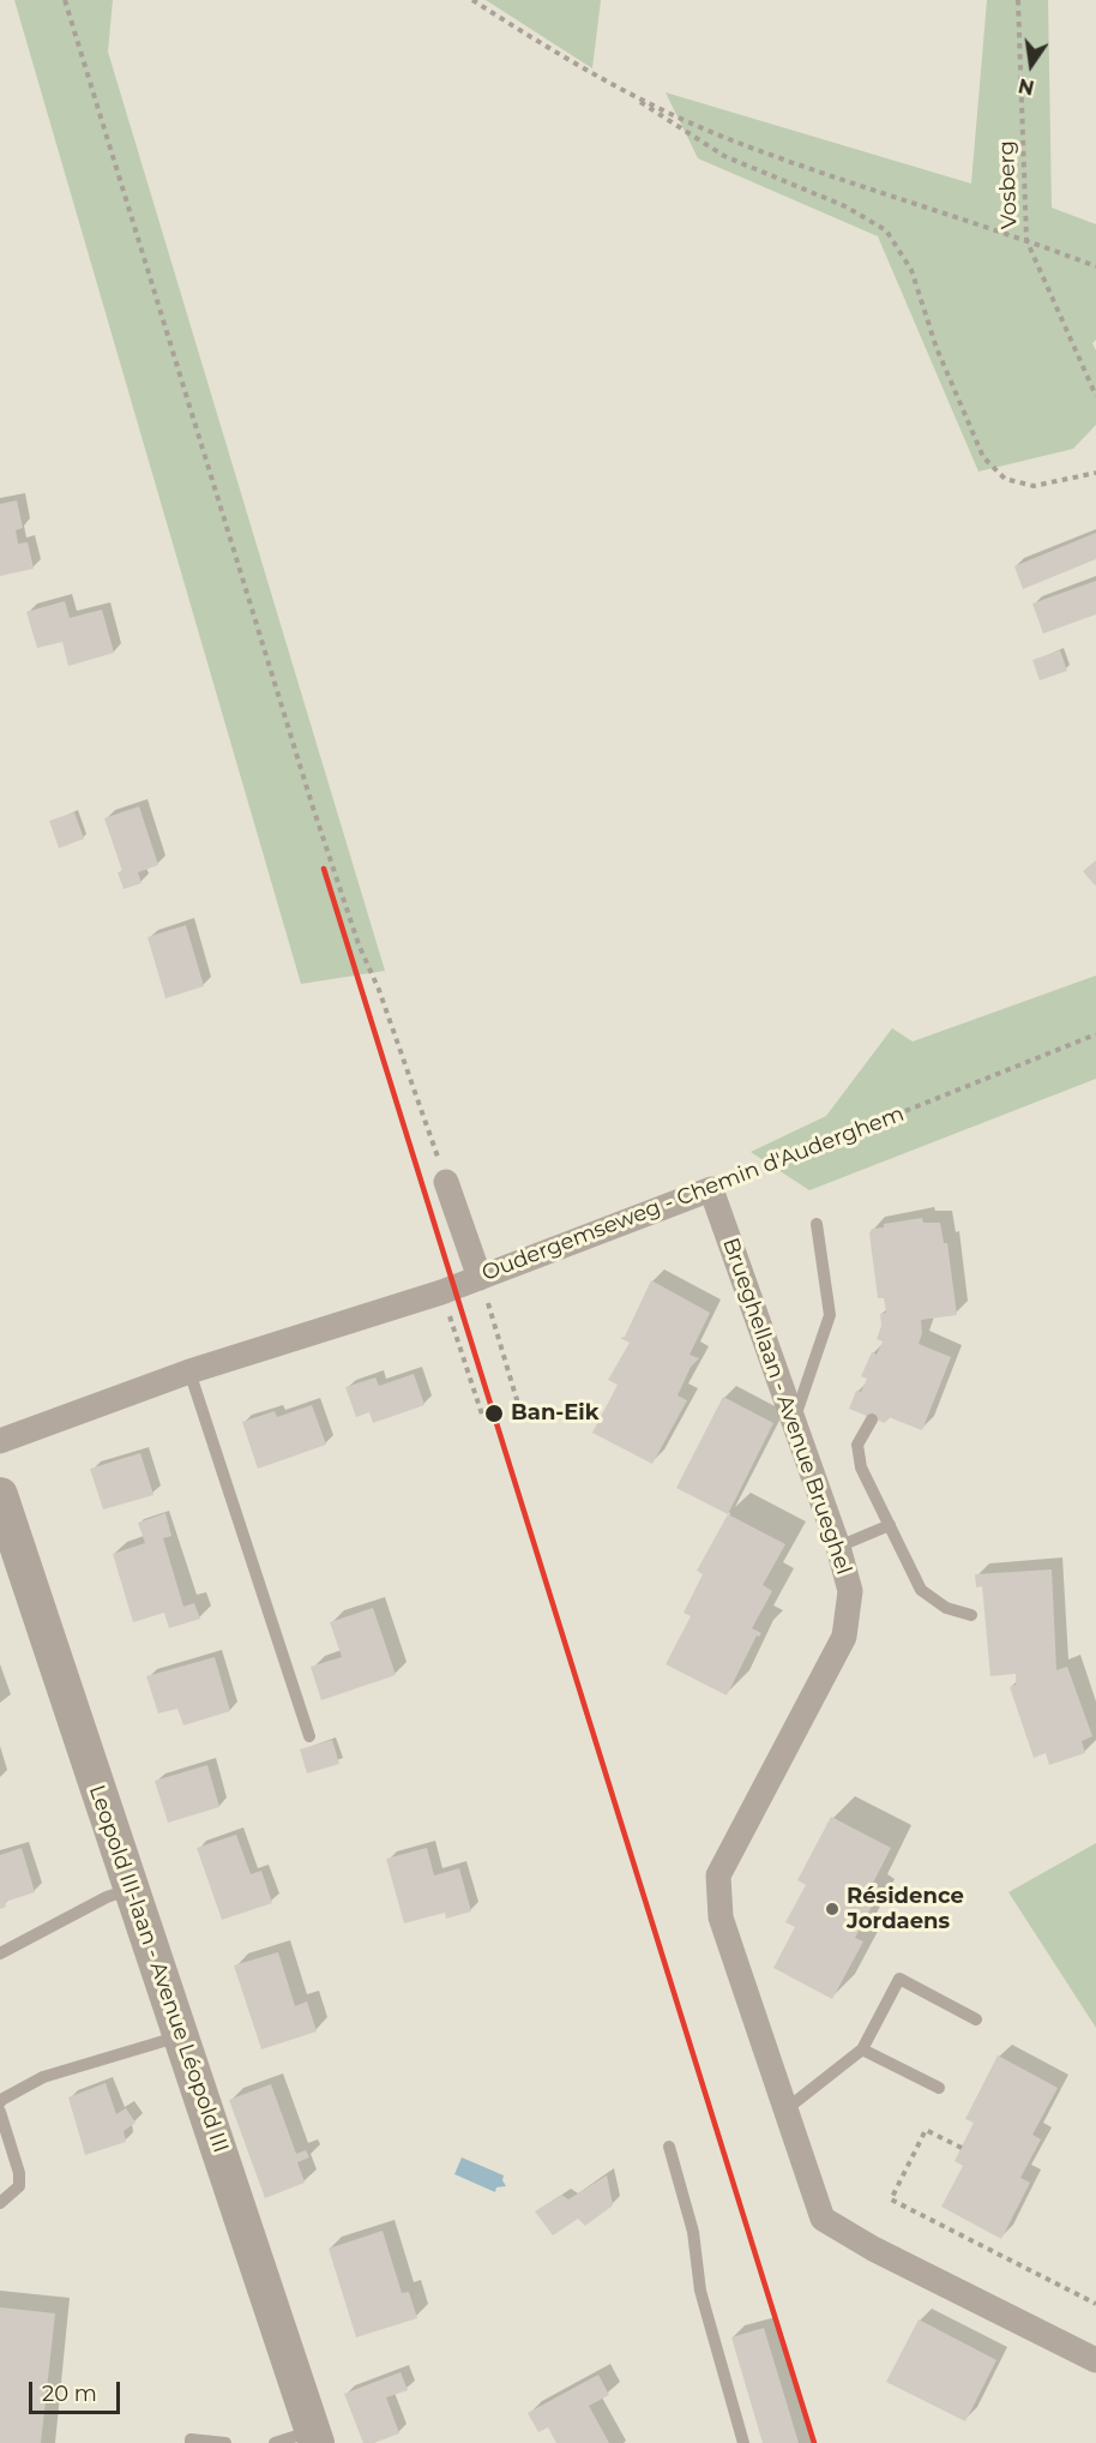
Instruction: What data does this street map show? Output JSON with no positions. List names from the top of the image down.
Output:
{
  "streets": {
    "street": ["Oudergemseweg - Chemin d'Auderghem", "Brueghellaan - Avenue Brueghel", "Leopold III-laan - Avenue Léopold III"],
    "path": ["Vosberg"]
  },
  "crossings": [
    ["Oudergemseweg - Chemin d'Auderghem", "Brueghellaan - Avenue Brueghel"]
  ],
  "places": ["Ban-Eik", "Résidence Jordaens"],
  "scale_bar": "20 m",
  "north": "bottom"
}
